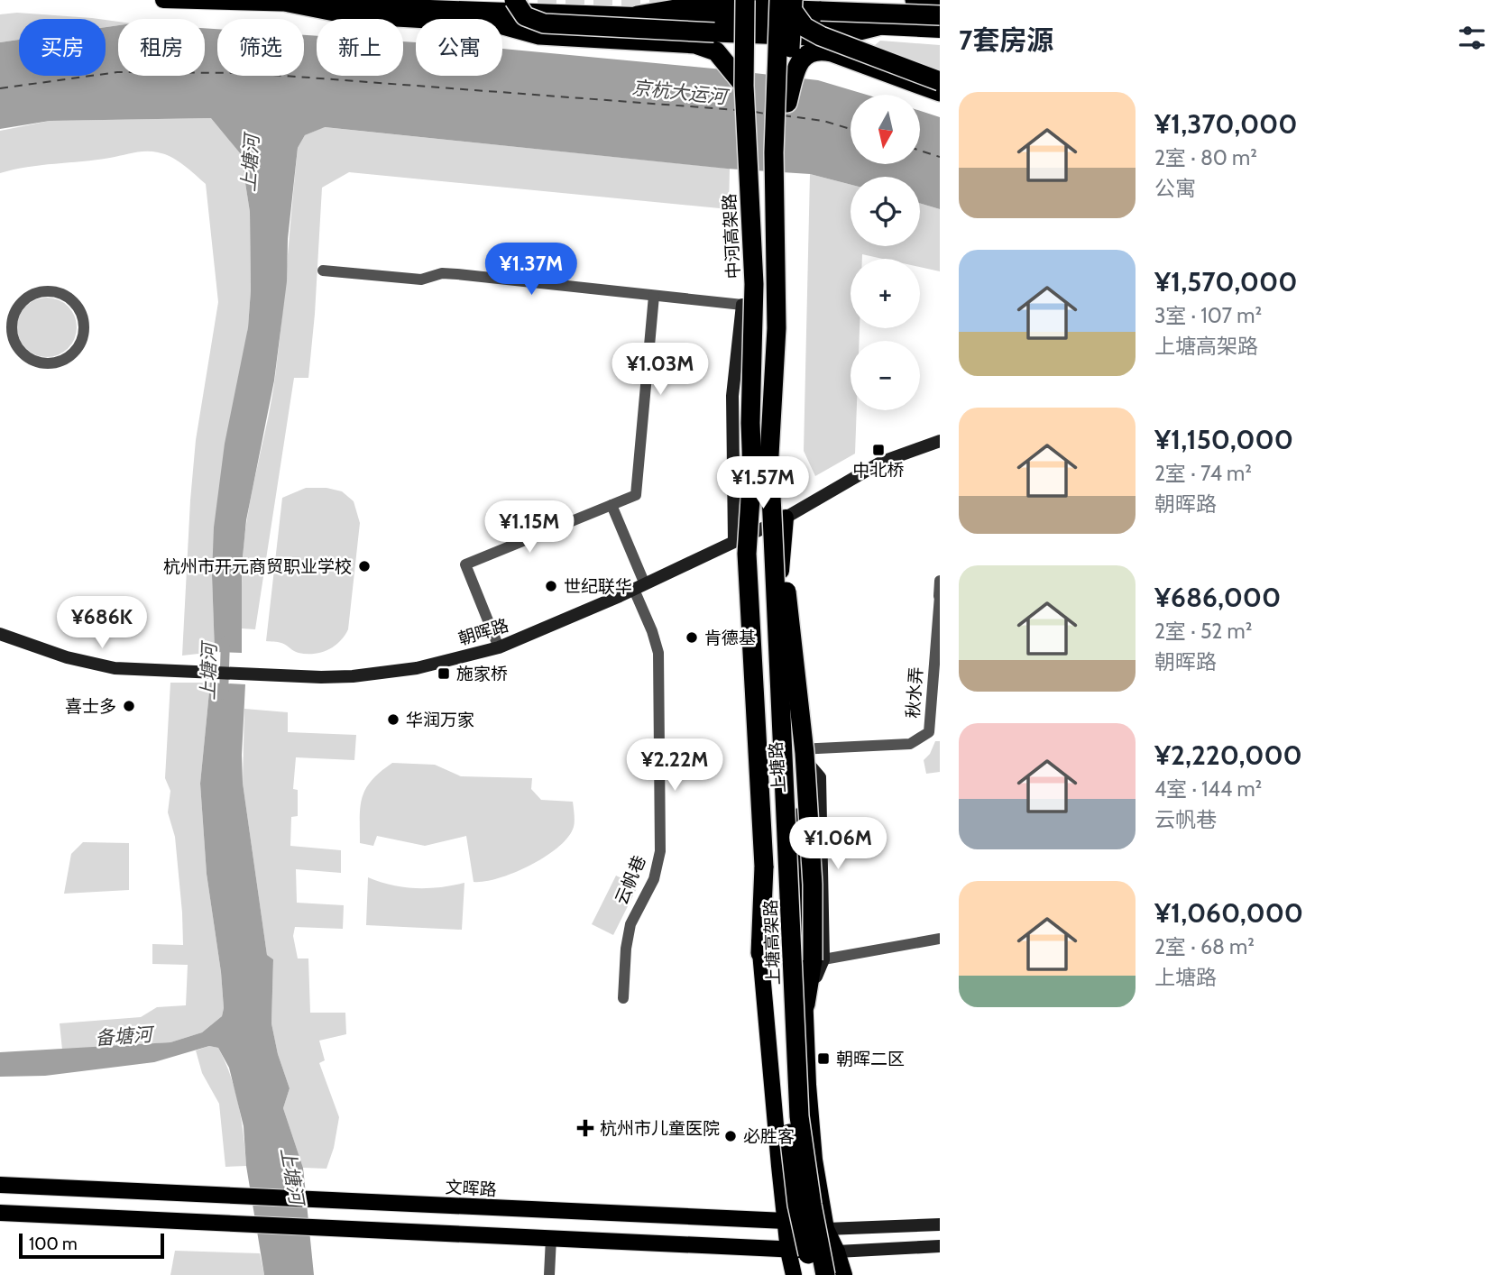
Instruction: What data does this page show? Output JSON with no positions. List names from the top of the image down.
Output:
{
  "streets": {
    "highway": ["中河高架路", "上塘高架路"],
    "main road": ["上塘路", "文晖路"],
    "street": ["朝晖路", "秋水弄", "云帆巷"]
  },
  "crossings": [
    ["中河高架路", "上塘高架路"],
    ["朝晖路", "上塘路"],
    ["朝晖路", "云帆巷"],
    ["秋水弄", "上塘路"],
    ["上塘路", "文晖路"]
  ],
  "water": ["京杭大运河", "上塘河", "备塘河"],
  "places": {
    "transit": ["中北桥", "施家桥", "朝晖二区"],
    "other": [
      "杭州市开元商贸职业学校",
      "世纪联华",
      "肯德基",
      "喜士多",
      "华润万家",
      "必胜客"
    ],
    "health": ["杭州市儿童医院"]
  },
  "scale_bar": "100 m",
  "north": "bottom",
  "page": {
    "heading": "7套房源",
    "chip": [
      "买房",
      "租房",
      "筛选",
      "新上",
      "公寓"
    ],
    "list": [
      {
        "name": "¥1,370,000",
        "note": "2室 · 80 m² · 公寓"
      },
      {
        "name": "¥1,570,000",
        "note": "3室 · 107 m² · 上塘高架路"
      },
      {
        "name": "¥1,150,000",
        "note": "2室 · 74 m² · 朝晖路"
      },
      {
        "name": "¥686,000",
        "note": "2室 · 52 m² · 朝晖路"
      },
      {
        "name": "¥2,220,000",
        "note": "4室 · 144 m² · 云帆巷"
      },
      {
        "name": "¥1,060,000",
        "note": "2室 · 68 m² · 上塘路"
      }
    ],
    "map_buttons": ["+", "−"],
    "price": [
      "¥1.37M",
      "¥1.03M",
      "¥1.57M",
      "¥1.15M",
      "¥686K",
      "¥2.22M",
      "¥1.06M"
    ],
    "scale": "100 m"
  }
}
